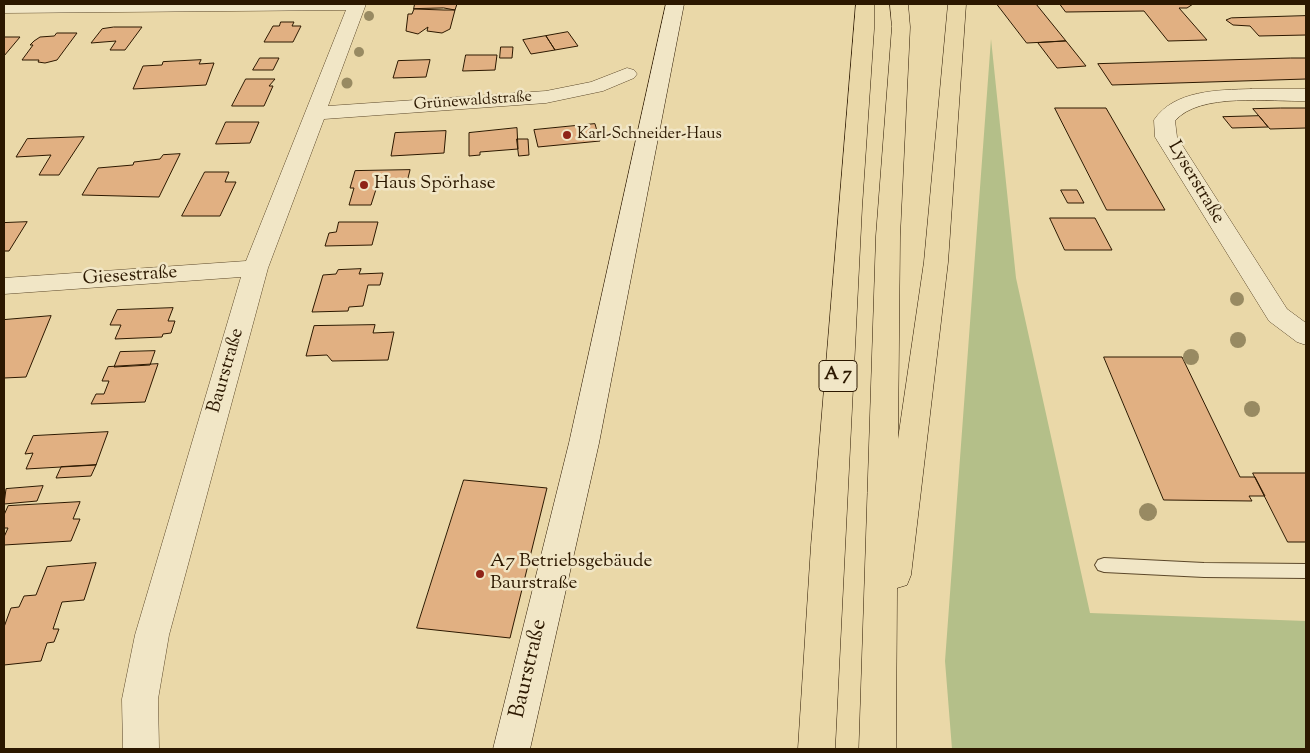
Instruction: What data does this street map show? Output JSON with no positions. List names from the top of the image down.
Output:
{
  "streets": {
    "highway": ["A 7"],
    "street": [
      "Grünewaldstraße",
      "Lyserstraße",
      "Giesestraße",
      "Baurstraße"
    ]
  },
  "crossings": [
    ["Grünewaldstraße", "Baurstraße"],
    ["Giesestraße", "Baurstraße"]
  ],
  "places": ["Karl-Schneider-Haus", "Haus Spörhase", "A7 Betriebsgebäude Baurstraße"]
}
